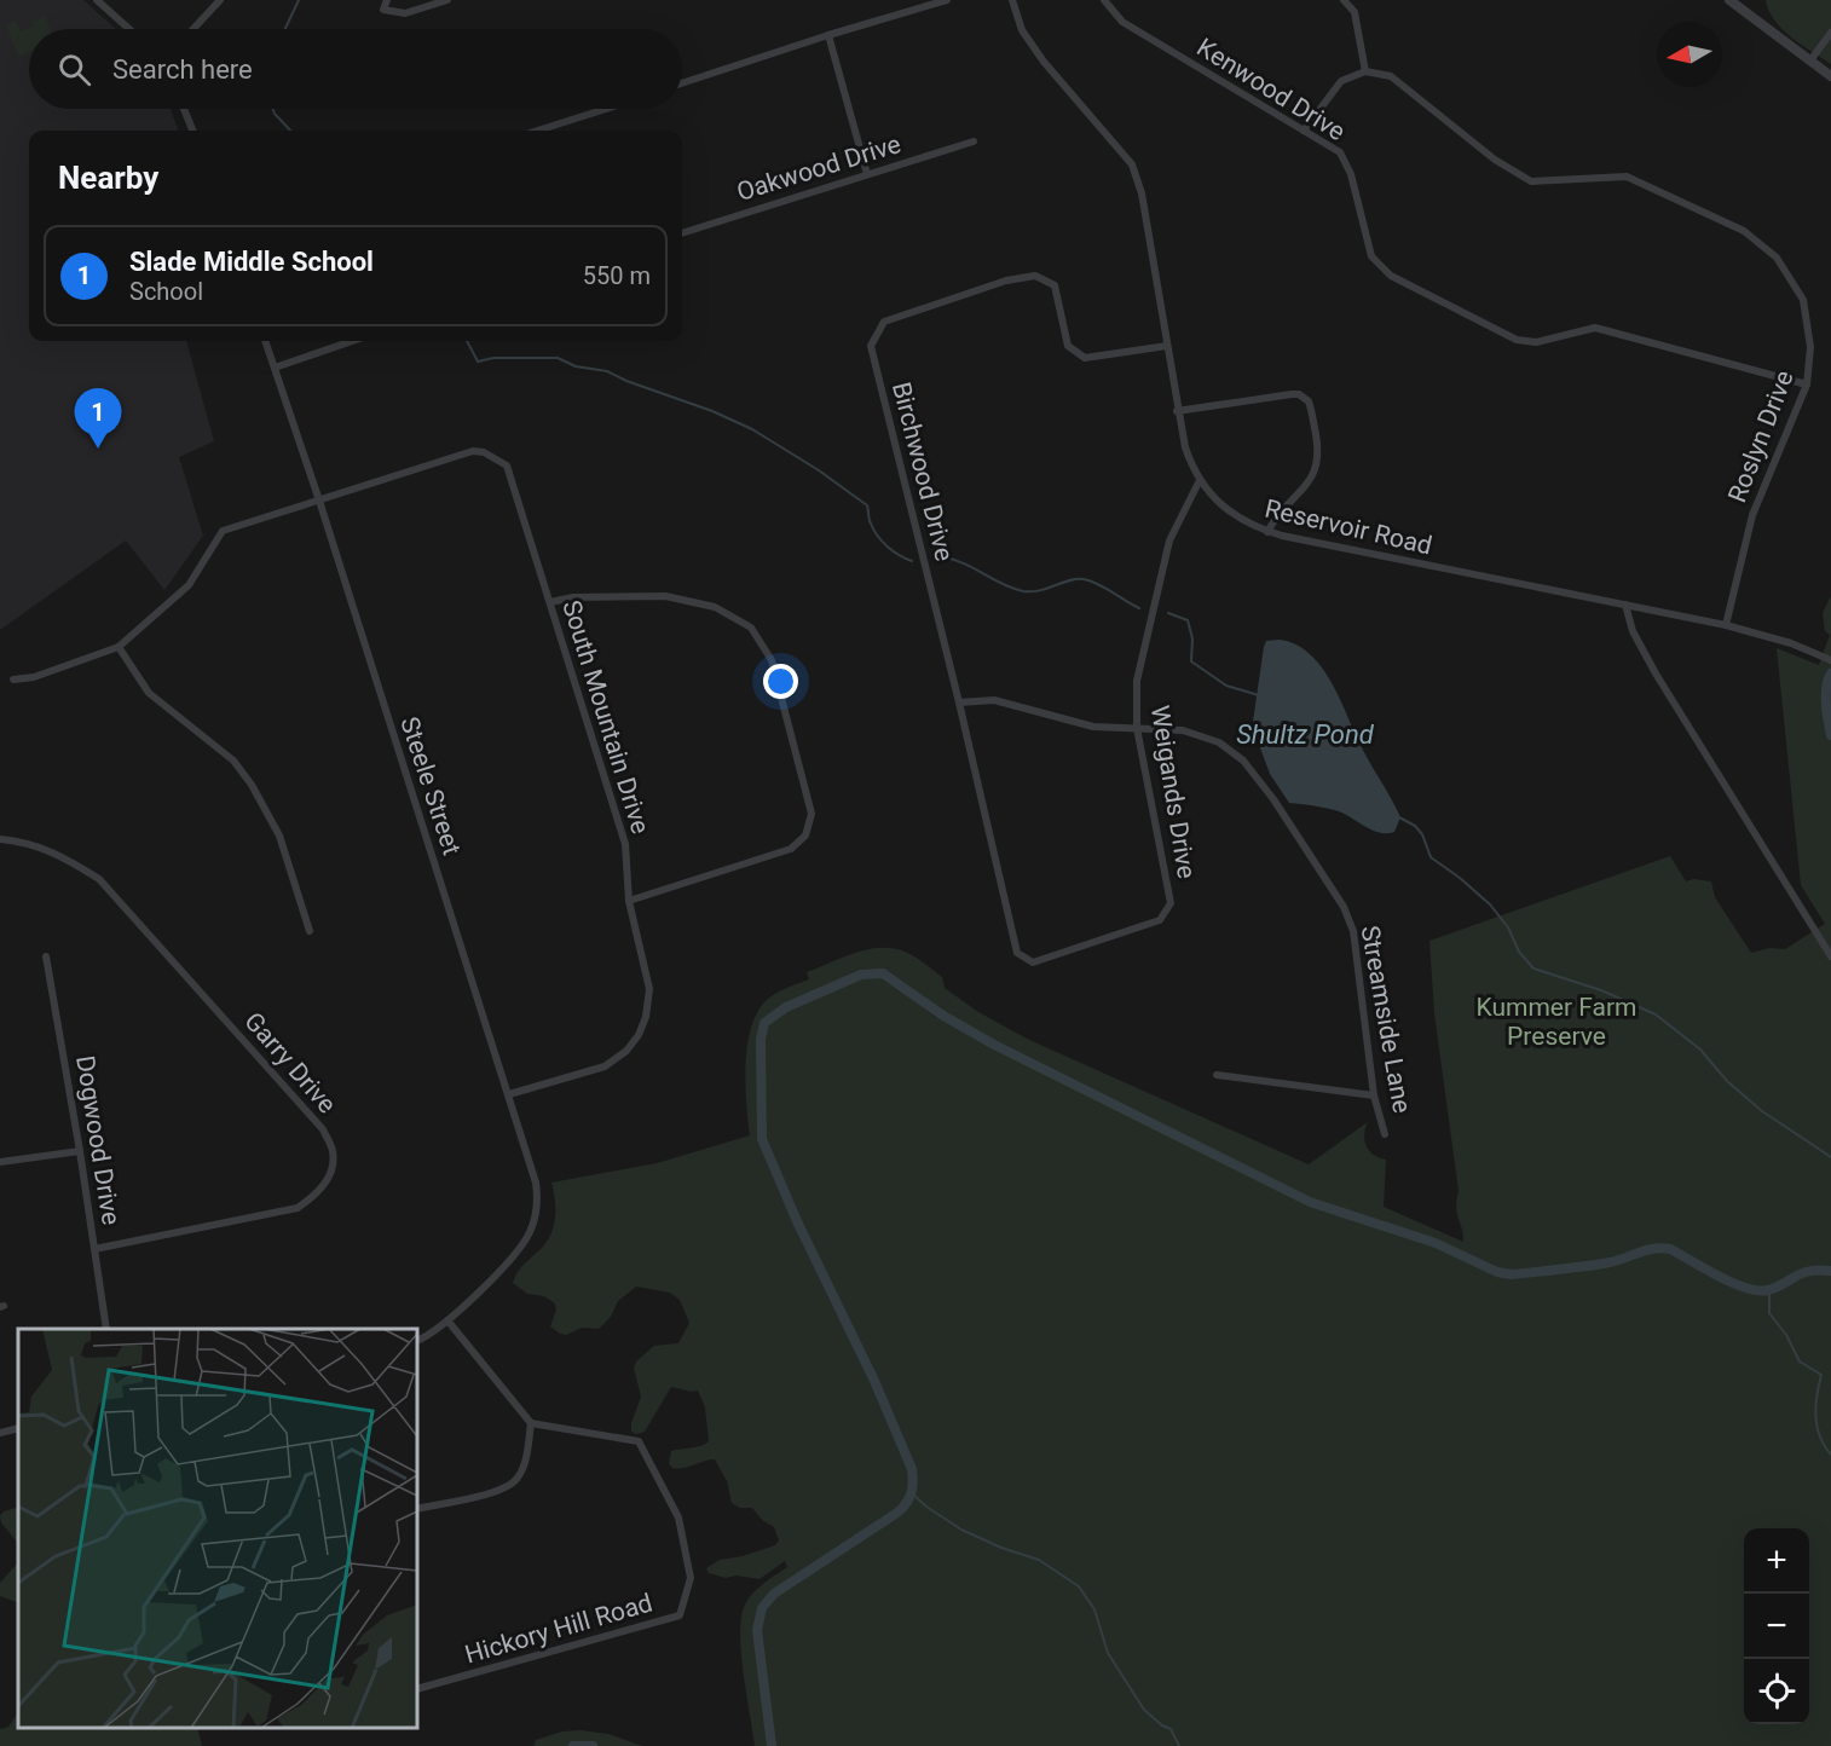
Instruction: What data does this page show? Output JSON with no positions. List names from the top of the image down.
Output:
{
  "streets": {
    "street": [
      "Kenwood Drive",
      "Oakwood Drive",
      "Roslyn Drive",
      "Birchwood Drive",
      "Reservoir Road",
      "South Mountain Drive",
      "Steele Street",
      "Weigands Drive",
      "Streamside Lane",
      "Garry Drive",
      "Dogwood Drive",
      "Hickory Hill Road"
    ]
  },
  "crossings": [
    ["Kenwood Drive", "Roslyn Drive"],
    ["Roslyn Drive", "Reservoir Road"],
    ["Birchwood Drive", "Reservoir Road"],
    ["Birchwood Drive", "Weigands Drive"],
    ["Birchwood Drive", "Streamside Lane"],
    ["Reservoir Road", "Weigands Drive"],
    ["South Mountain Drive", "Steele Street"],
    ["Weigands Drive", "Streamside Lane"],
    ["Garry Drive", "Dogwood Drive"]
  ],
  "water": ["Shultz Pond"],
  "parks": ["Kummer Farm Preserve"],
  "north": "left",
  "page": {
    "search": "Search here",
    "heading": "Nearby",
    "list": [
      {
        "mark": "1",
        "name": "Slade Middle School",
        "note": "School",
        "value": "550 m"
      }
    ],
    "pins": "1",
    "map_buttons": ["+", "−"]
  }
}
